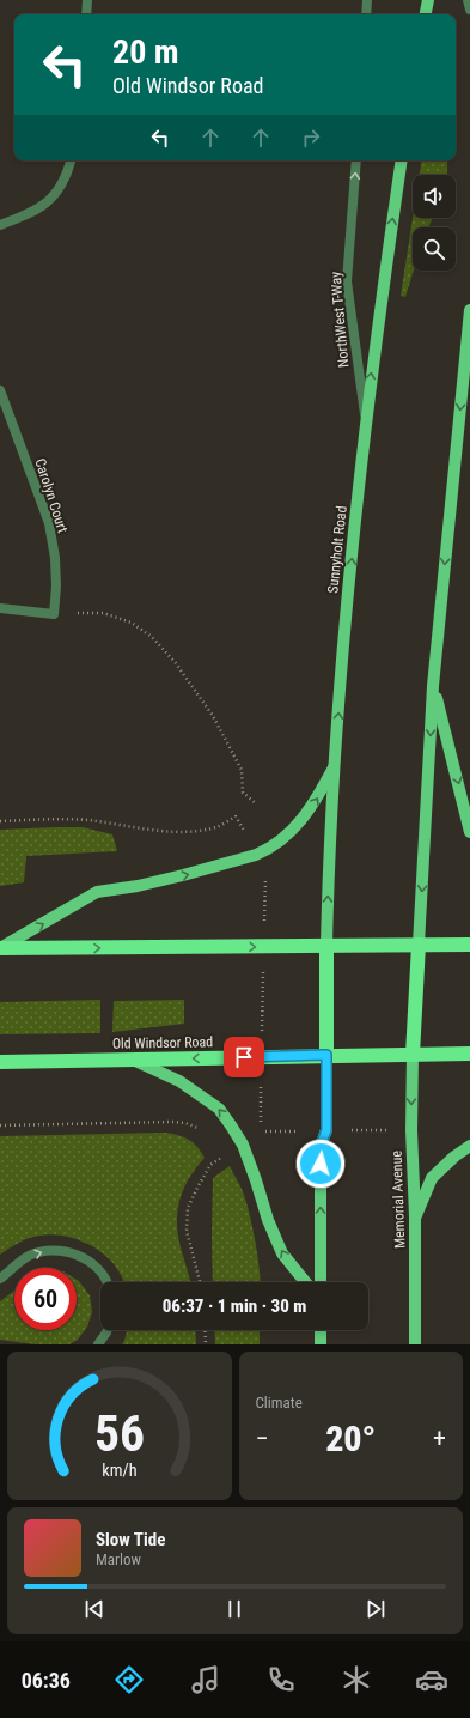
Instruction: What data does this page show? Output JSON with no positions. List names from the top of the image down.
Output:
{
  "streets": {
    "highway": ["Old Windsor Road"],
    "main road": ["Sunnyholt Road", "Memorial Avenue"],
    "street": ["NorthWest T-Way", "Carolyn Court"]
  },
  "crossings": [
    ["NorthWest T-Way", "Sunnyholt Road"],
    ["Old Windsor Road", "Memorial Avenue"]
  ],
  "one_way": ["NorthWest T-Way"],
  "page": {
    "turn": ["20 m", "Old Windsor Road"],
    "limit": "60",
    "trip": "06:37 · 1 min · 30 m",
    "tile": "Climate",
    "heat": ["−", "20°", "+"],
    "song": ["Slow Tide", "Marlow"],
    "tabs": "06:36",
    "gauge": ["56", "km/h"]
  }
}
